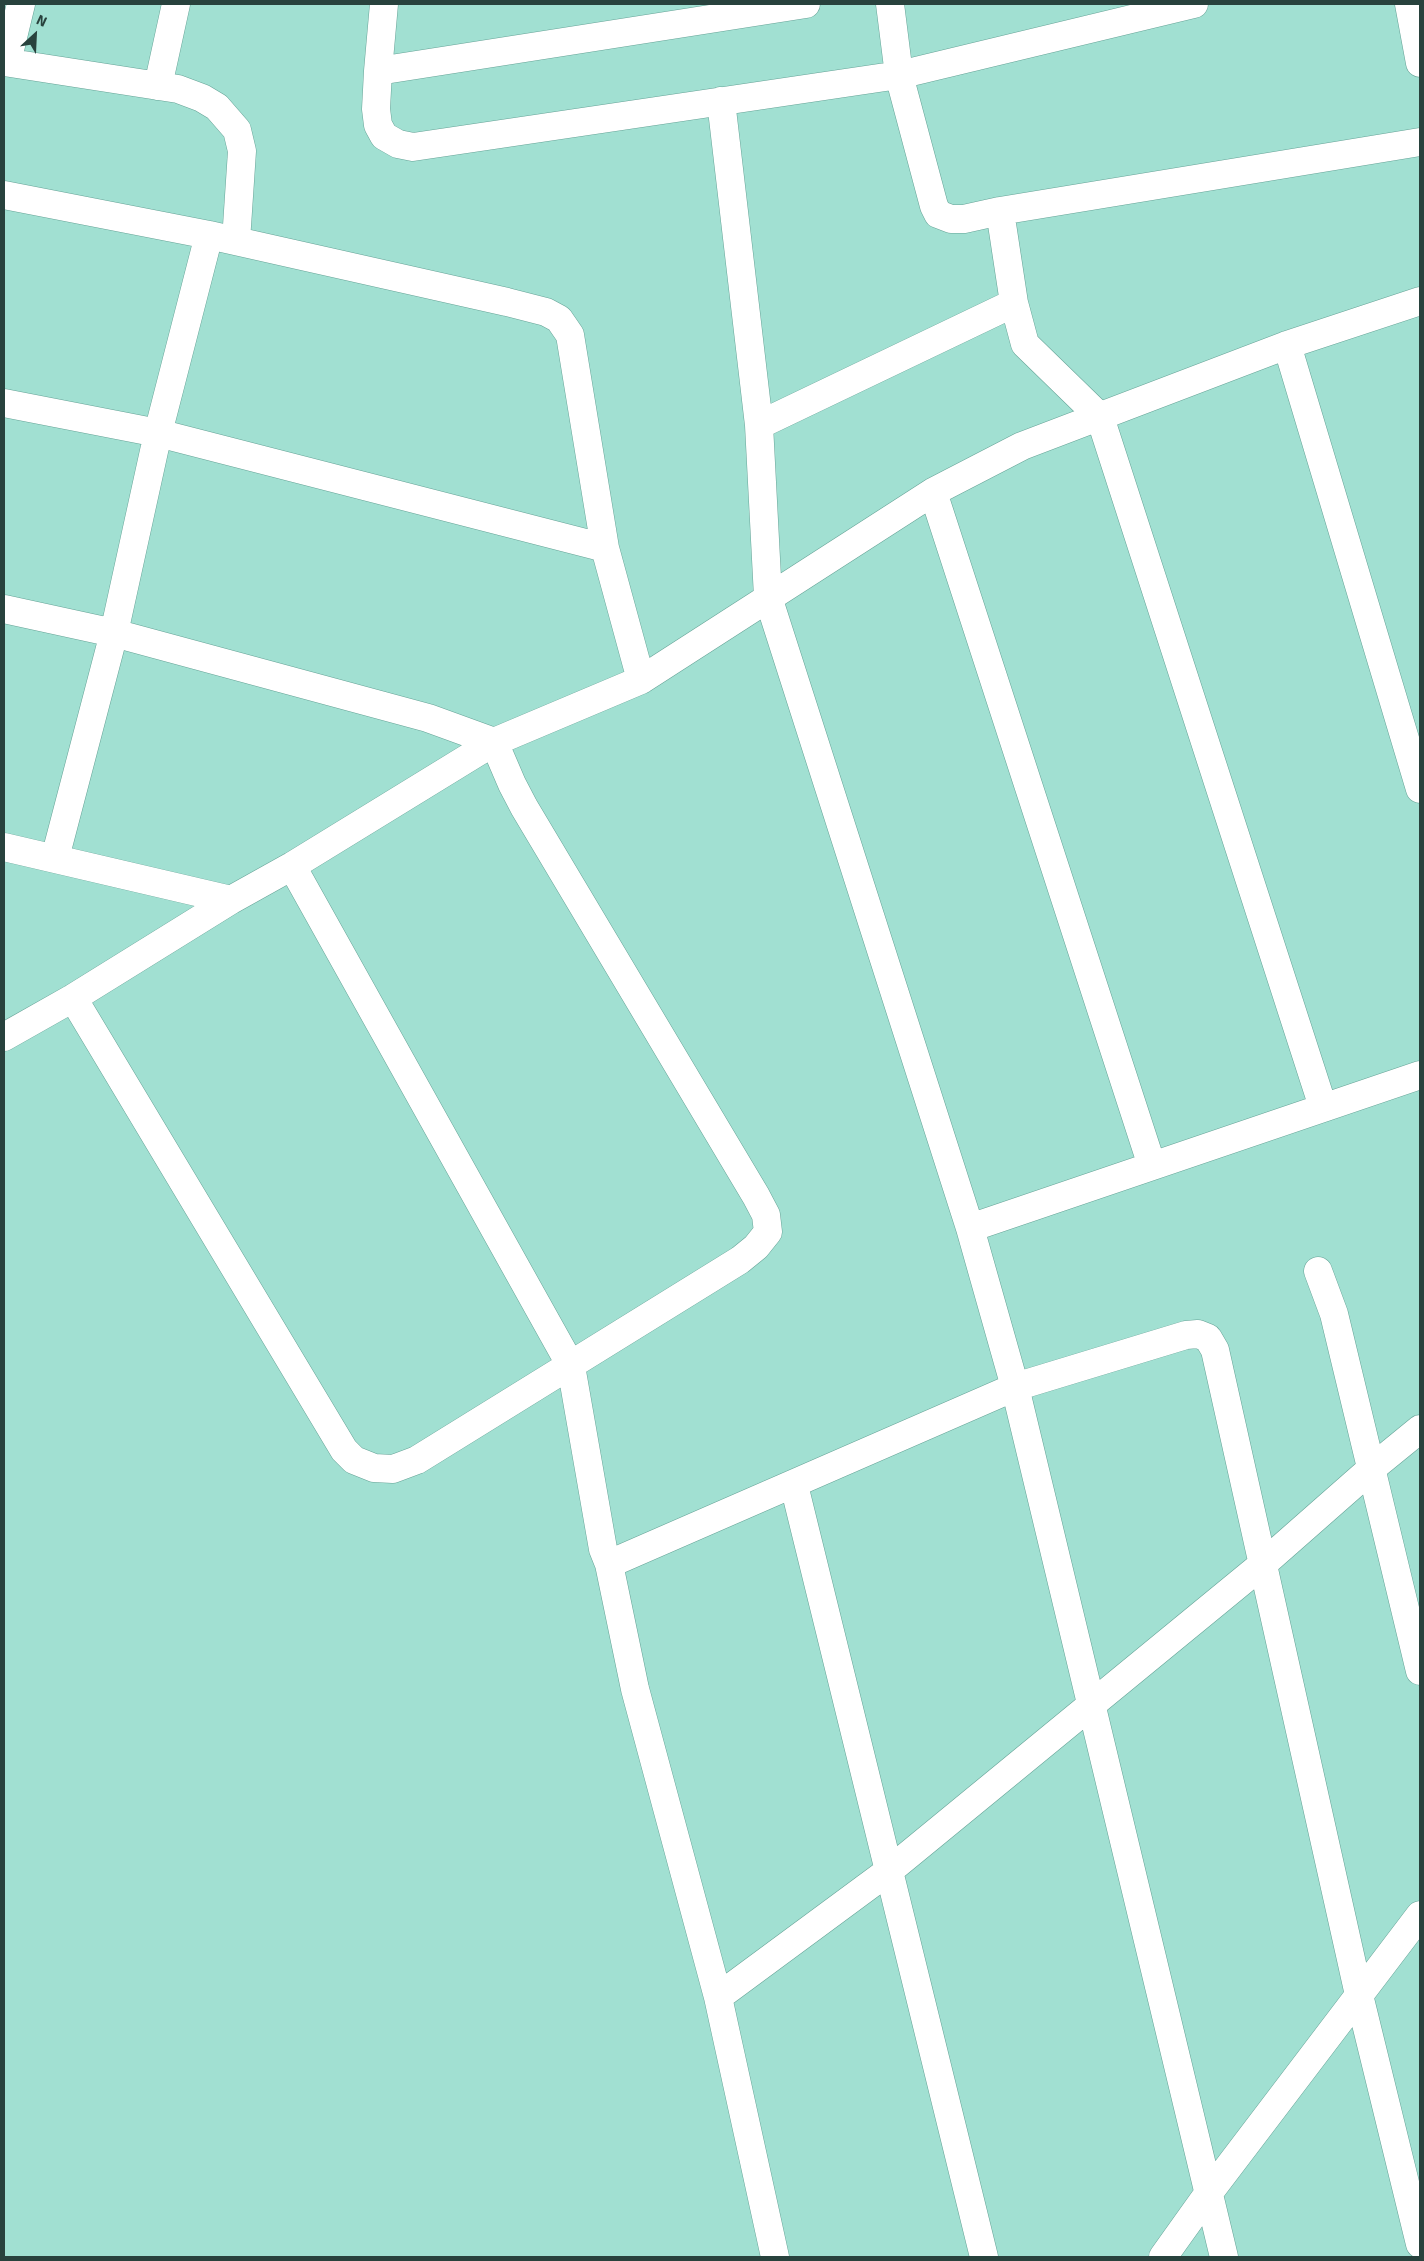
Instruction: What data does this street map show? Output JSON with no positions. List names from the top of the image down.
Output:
{
  "north": "top right"
}
